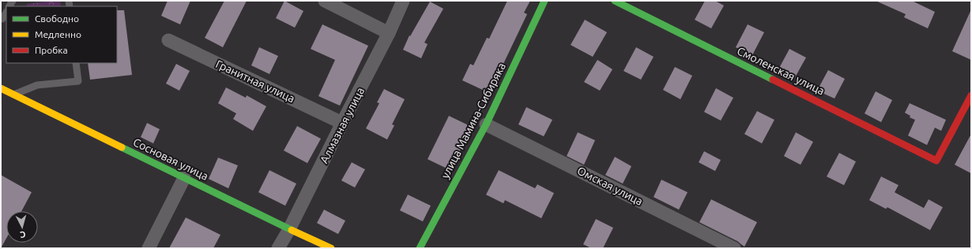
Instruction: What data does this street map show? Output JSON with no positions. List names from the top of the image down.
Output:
{
  "streets": {
    "street": [
      "Смоленская улица",
      "Гранитная улица",
      "улица Мамина-Сибиряка",
      "Алмазная улица",
      "Сосновая улица",
      "Омская улица"
    ]
  },
  "crossings": [
    ["Гранитная улица", "Алмазная улица"],
    ["улица Мамина-Сибиряка", "Омская улица"],
    ["Алмазная улица", "Сосновая улица"]
  ],
  "legend": ["Свободно", "Медленно", "Пробка"],
  "north": "bottom"
}
